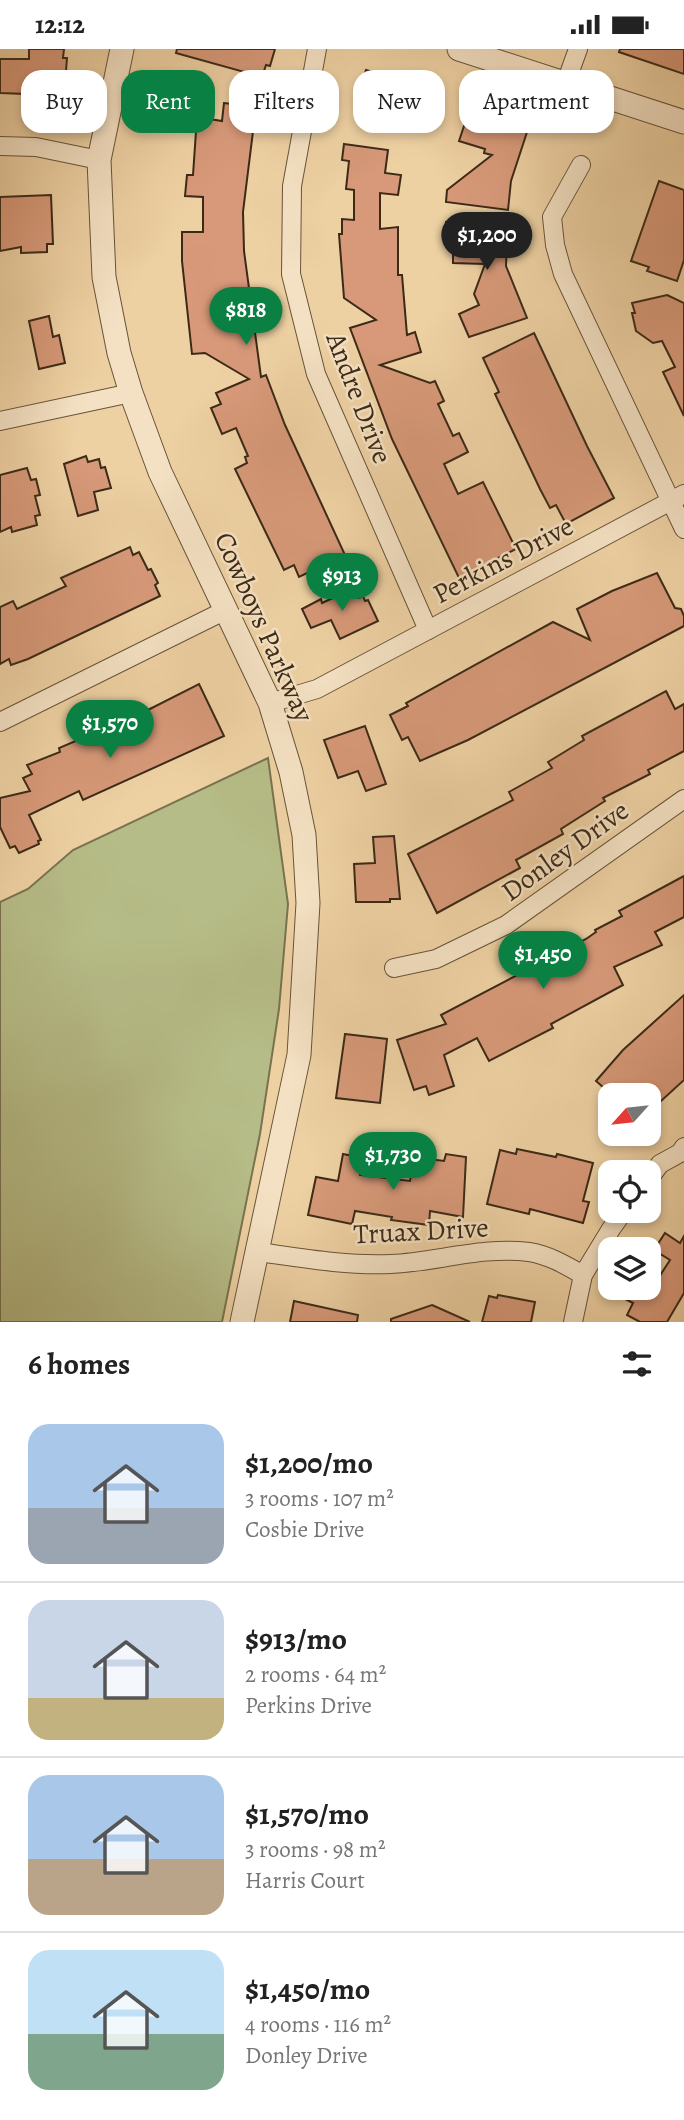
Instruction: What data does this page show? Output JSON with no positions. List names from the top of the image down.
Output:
{
  "streets": {
    "street": [
      "Andre Drive",
      "Perkins Drive",
      "Cowboys Parkway",
      "Donley Drive",
      "Truax Drive"
    ]
  },
  "crossings": [
    ["Andre Drive", "Perkins Drive"],
    ["Perkins Drive", "Cowboys Parkway"],
    ["Cowboys Parkway", "Truax Drive"]
  ],
  "north": "bottom left",
  "page": {
    "status": "12:12",
    "chip": [
      "Buy",
      "Rent",
      "Filters",
      "New",
      "Apartment"
    ],
    "price": [
      "$1,200",
      "$818",
      "$913",
      "$1,570",
      "$1,450",
      "$1,730"
    ],
    "heading": "6 homes",
    "list": [
      {
        "name": "$1,200/mo",
        "note": "3 rooms · 107 m² · Cosbie Drive"
      },
      {
        "name": "$913/mo",
        "note": "2 rooms · 64 m² · Perkins Drive"
      },
      {
        "name": "$1,570/mo",
        "note": "3 rooms · 98 m² · Harris Court"
      },
      {
        "name": "$1,450/mo",
        "note": "4 rooms · 116 m² · Donley Drive"
      }
    ]
  }
}
